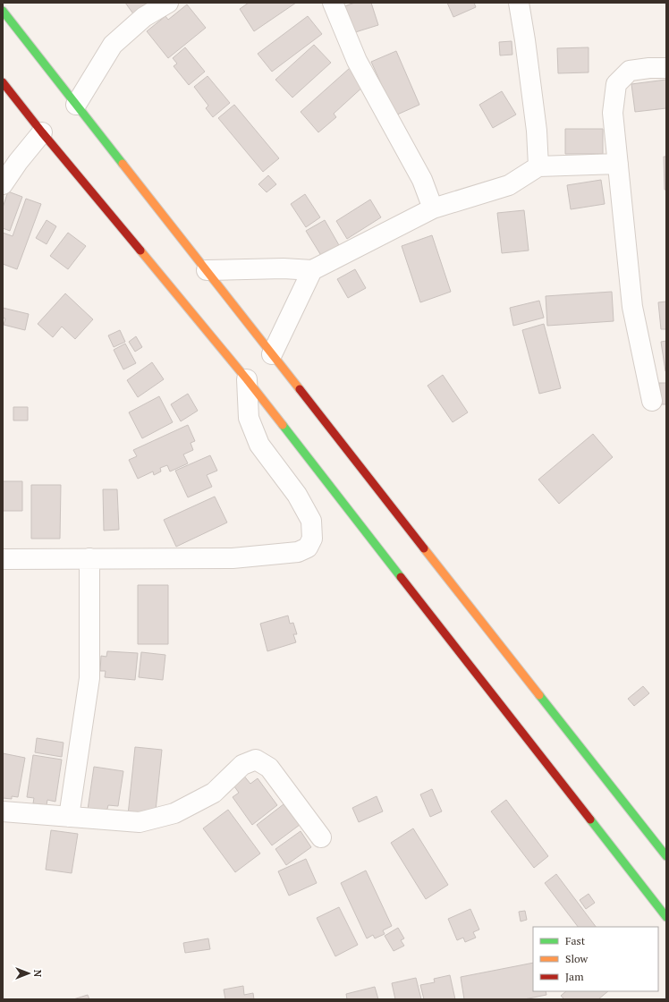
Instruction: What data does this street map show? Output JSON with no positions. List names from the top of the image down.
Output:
{
  "legend": ["Fast", "Slow", "Jam"],
  "north": "right"
}
